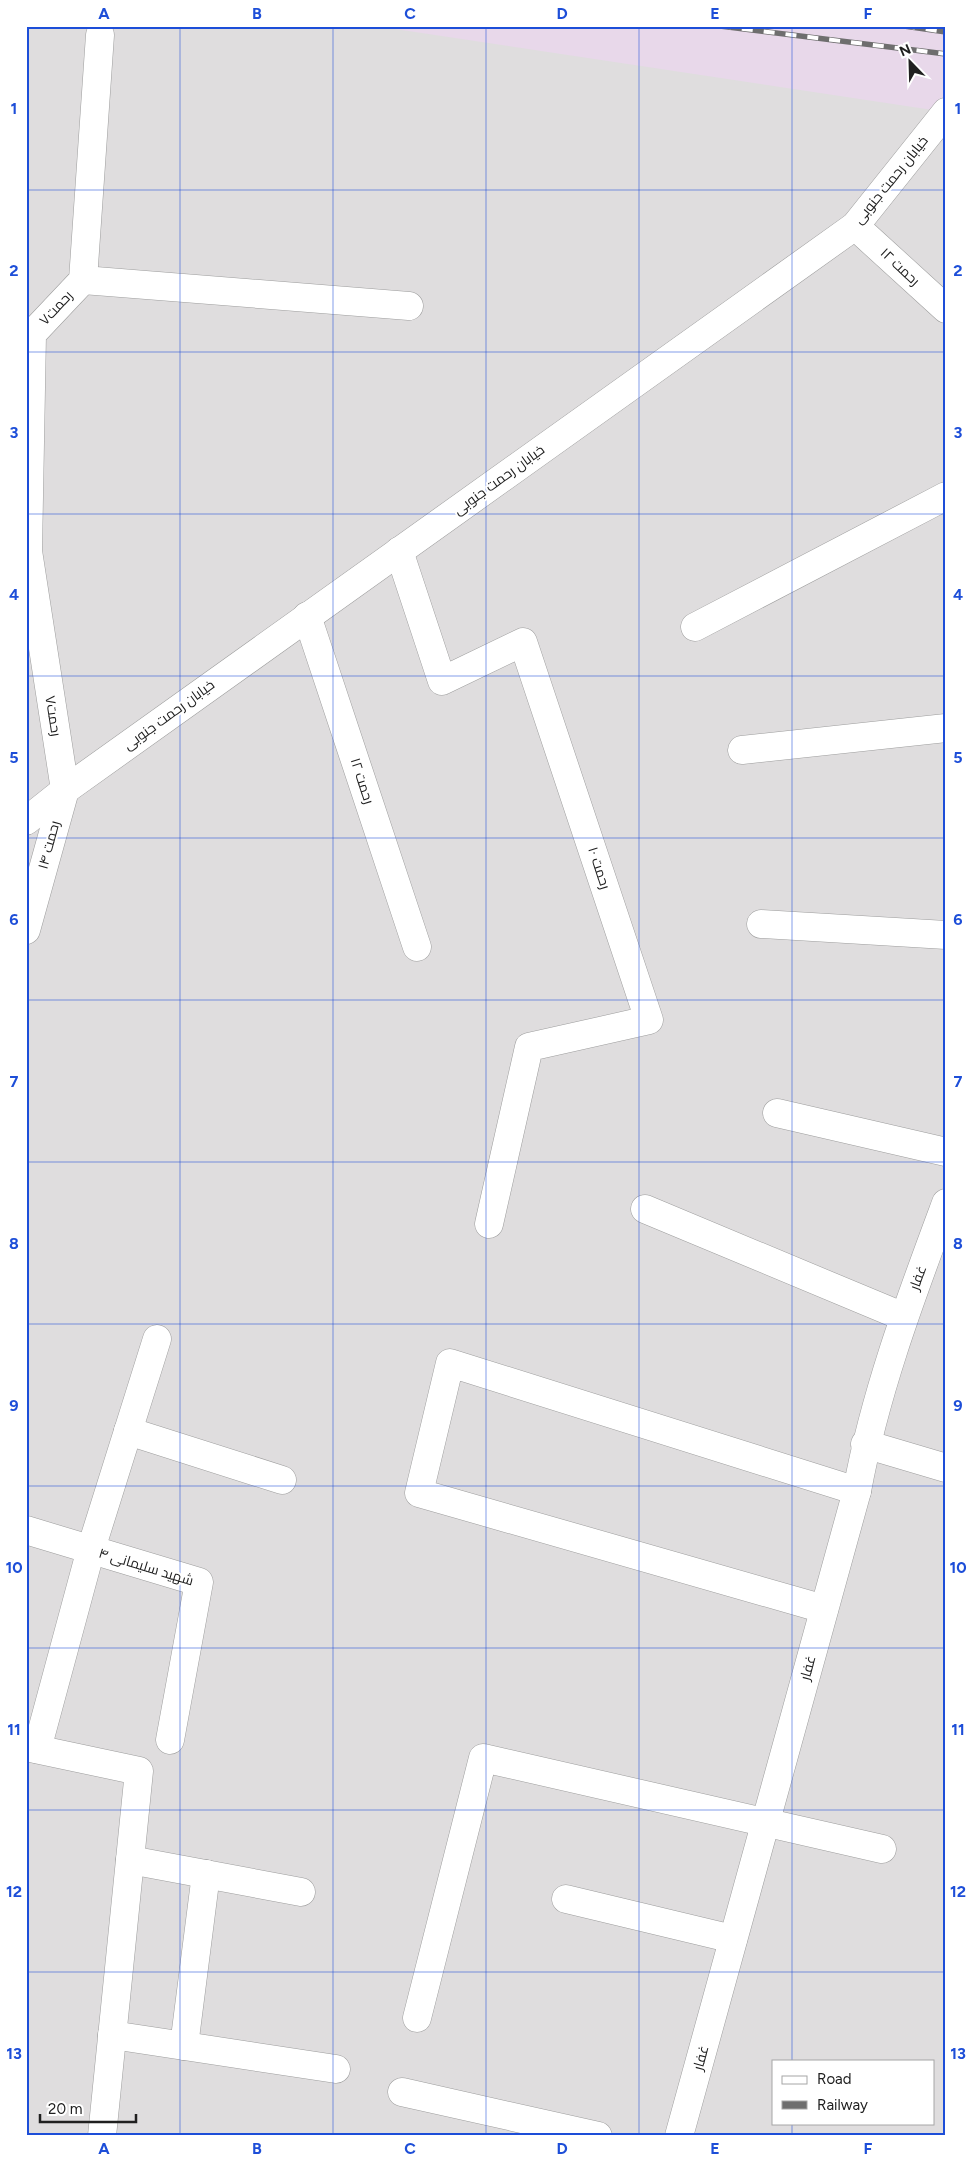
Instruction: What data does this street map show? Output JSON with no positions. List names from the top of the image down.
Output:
{
  "streets": {
    "street": [
      "خیابان رحمت جنوبی",
      "رحمت ۱۲",
      "رحمت۷",
      "رحمت ۱۴",
      "رحمت ۱۰",
      "غفار",
      "شهید سلیمانی ۴"
    ]
  },
  "crossings": [
    ["خیابان رحمت جنوبی", "رحمت ۱۲"],
    ["خیابان رحمت جنوبی", "رحمت۷"],
    ["خیابان رحمت جنوبی", "رحمت ۱۴"],
    ["خیابان رحمت جنوبی", "رحمت ۱۰"],
    ["رحمت۷", "رحمت ۱۴"]
  ],
  "legend": ["Road", "Railway"],
  "scale_bar": "20 m",
  "north": "top left",
  "grid": {
    "columns": [
      "A",
      "B",
      "C",
      "D",
      "E",
      "F"
    ],
    "rows": [
      "1",
      "2",
      "3",
      "4",
      "5",
      "6",
      "7",
      "8",
      "9",
      "10",
      "11",
      "12",
      "13"
    ]
  }
}
